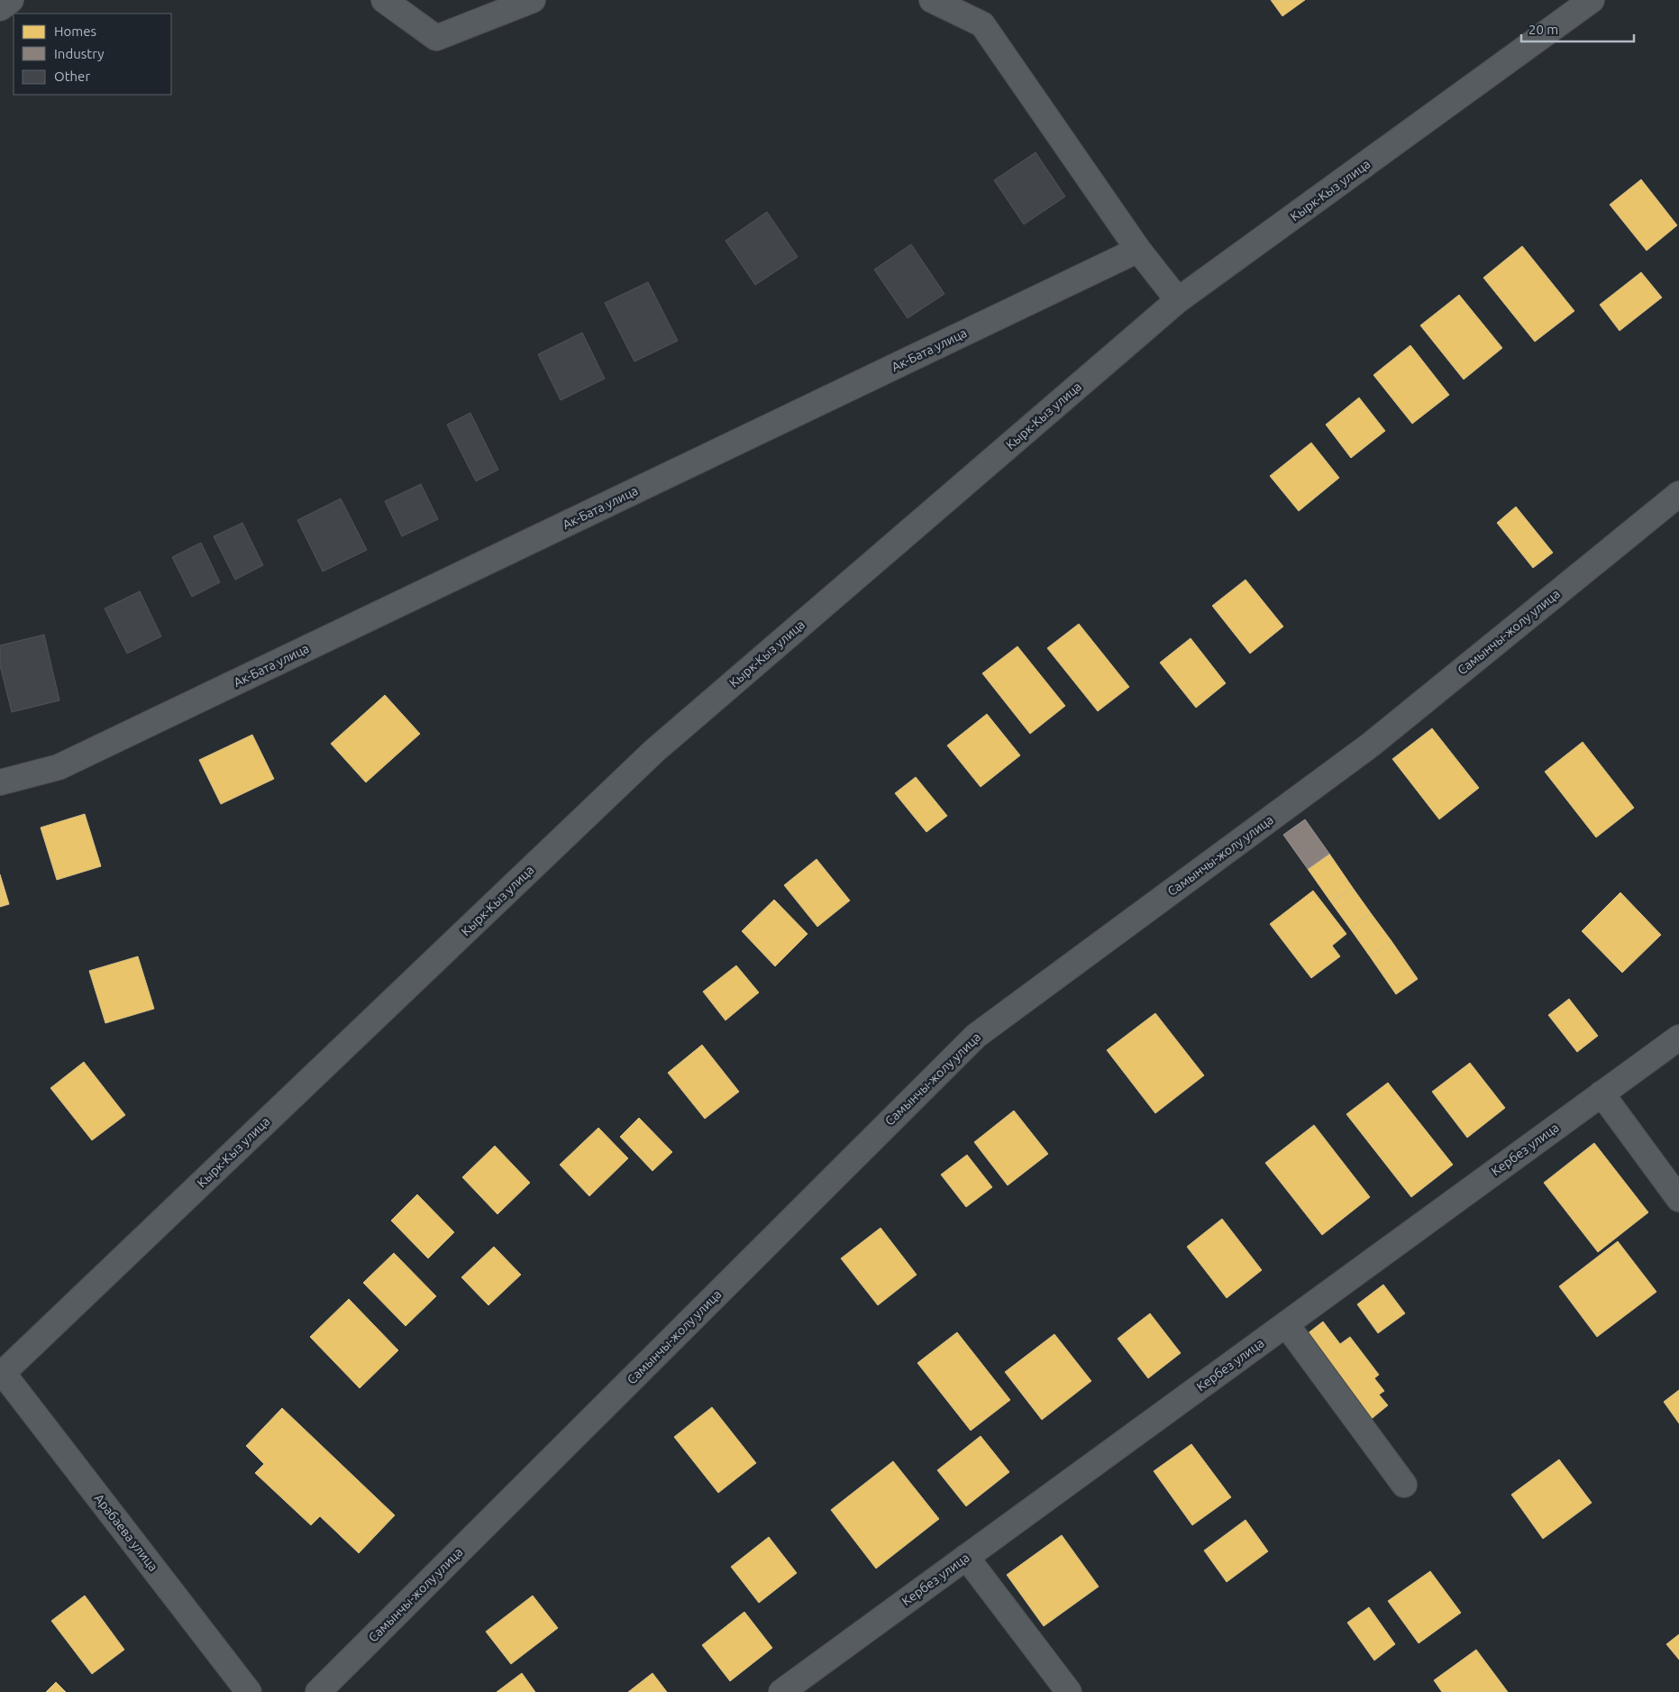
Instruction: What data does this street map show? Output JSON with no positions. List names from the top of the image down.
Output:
{
  "streets": {
    "street": [
      "Кырк-Кыз улица",
      "Ак-Бата улица",
      "Самынчы-жолу улица",
      "Кербез улица",
      "Арабаева улица"
    ]
  },
  "crossings": [
    ["Кырк-Кыз улица", "Арабаева улица"]
  ],
  "legend": ["Homes", "Industry", "Other"],
  "scale_bar": "20 m"
}
